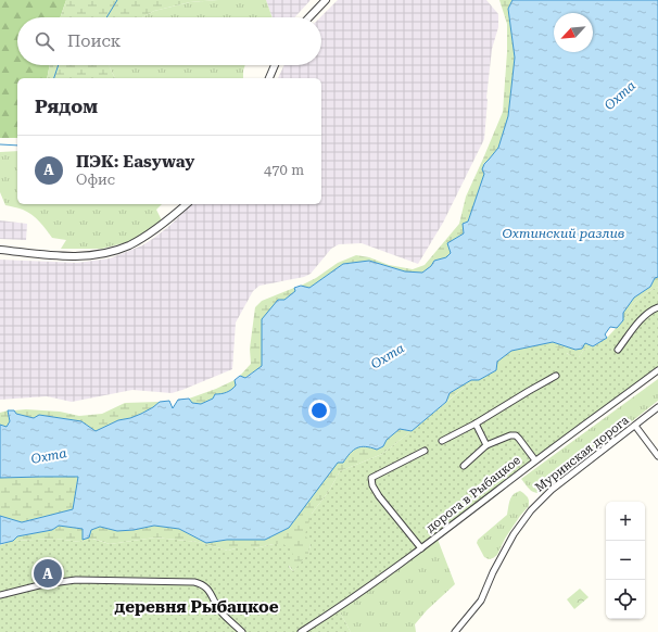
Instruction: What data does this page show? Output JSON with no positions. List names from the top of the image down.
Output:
{
  "streets": {
    "street": ["Муринская дорога", "дорога в Рыбацкое"]
  },
  "districts": ["деревня Рыбацкое"],
  "water": ["Охта", "Охтинский разлив"],
  "north": "bottom left",
  "page": {
    "search": "Поиск",
    "heading": "Рядом",
    "list": [
      {
        "mark": "A",
        "name": "ПЭК: Easyway",
        "note": "Офис",
        "value": "470 m"
      }
    ],
    "map_buttons": ["+", "−"],
    "pins": "A"
  }
}
